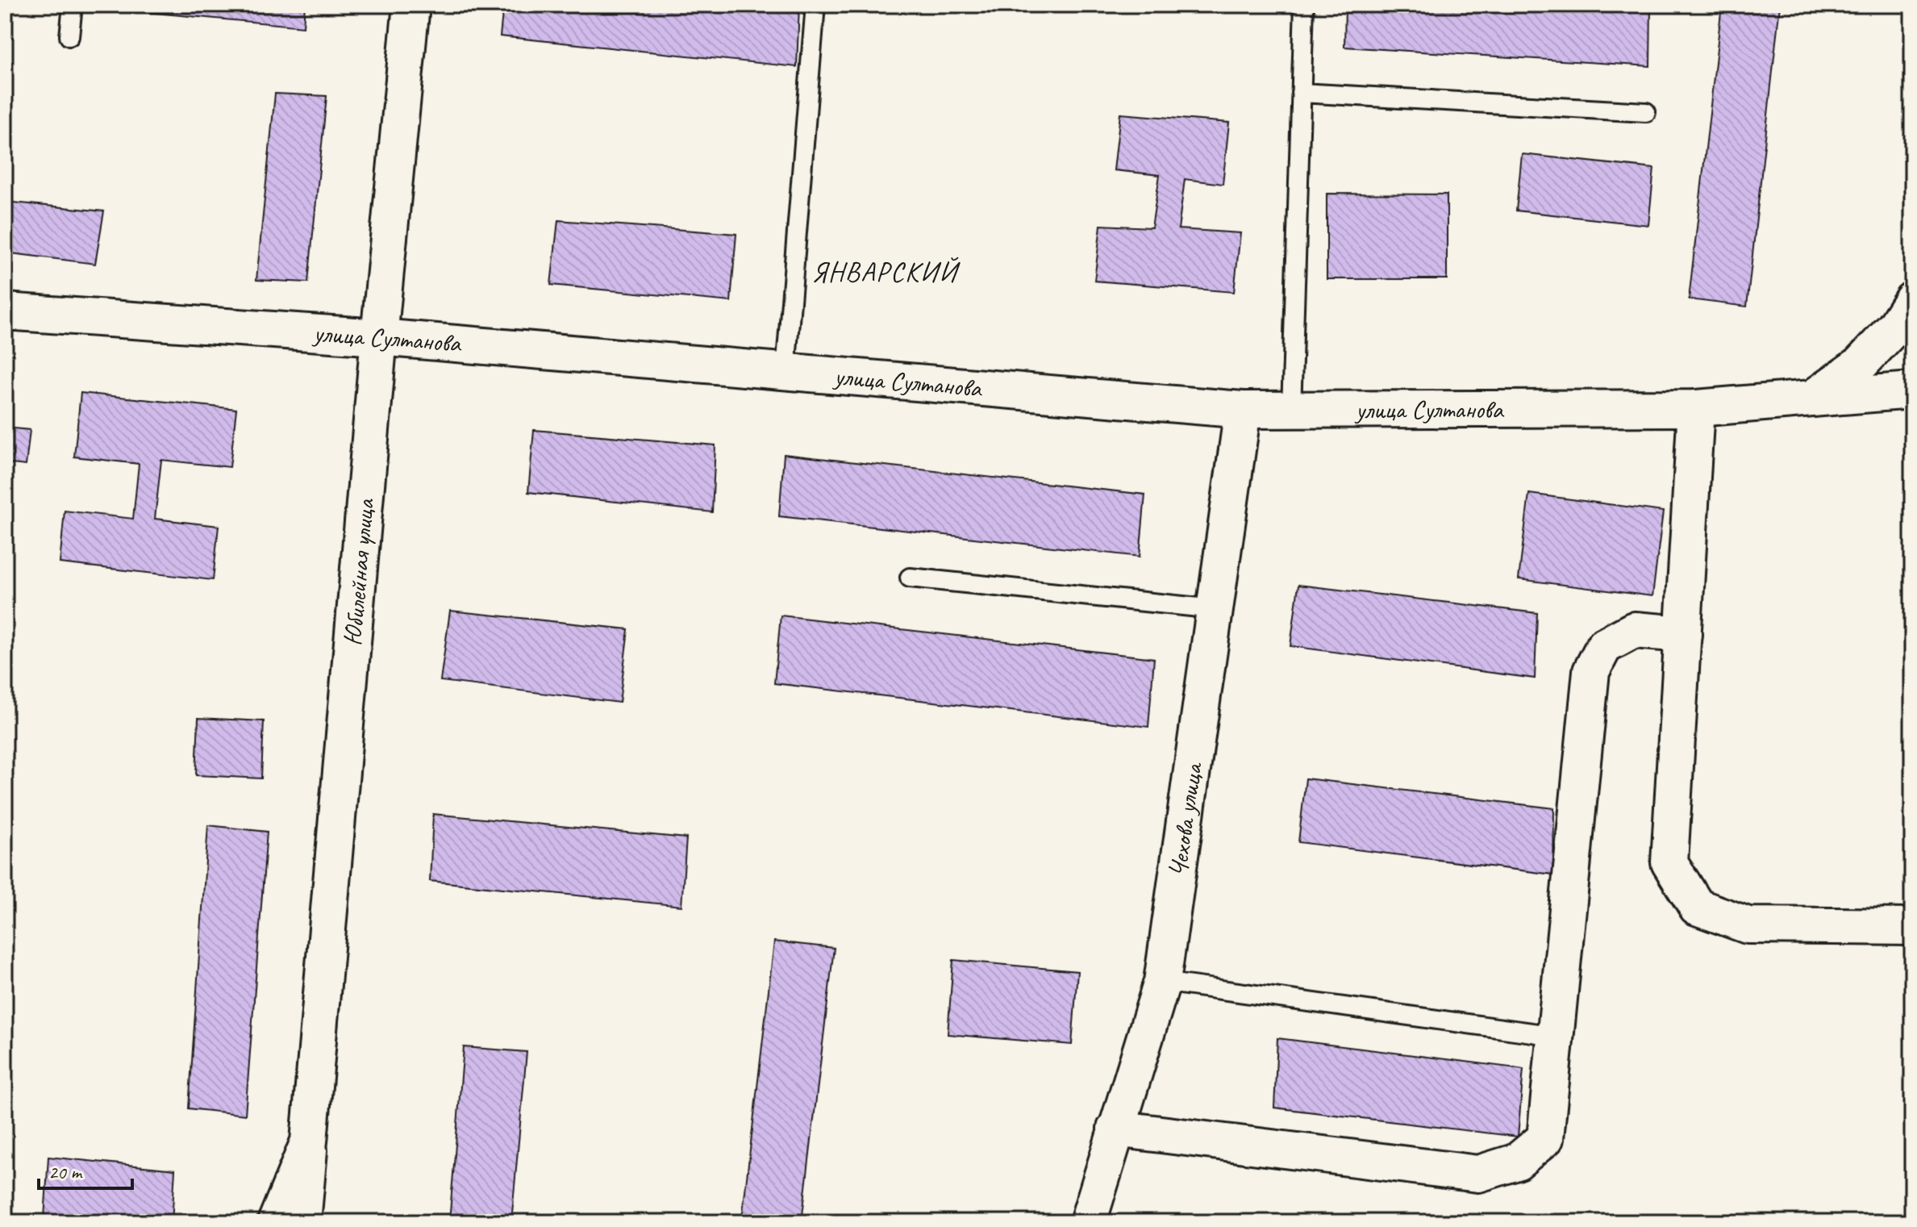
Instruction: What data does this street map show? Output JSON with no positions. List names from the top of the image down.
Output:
{
  "streets": {
    "street": ["улица Султанова", "Юбилейная улица", "Чехова улица"]
  },
  "crossings": [
    ["улица Султанова", "Юбилейная улица"],
    ["улица Султанова", "Чехова улица"]
  ],
  "districts": ["ЯНВАРСКИЙ"],
  "scale_bar": "20 m"
}
